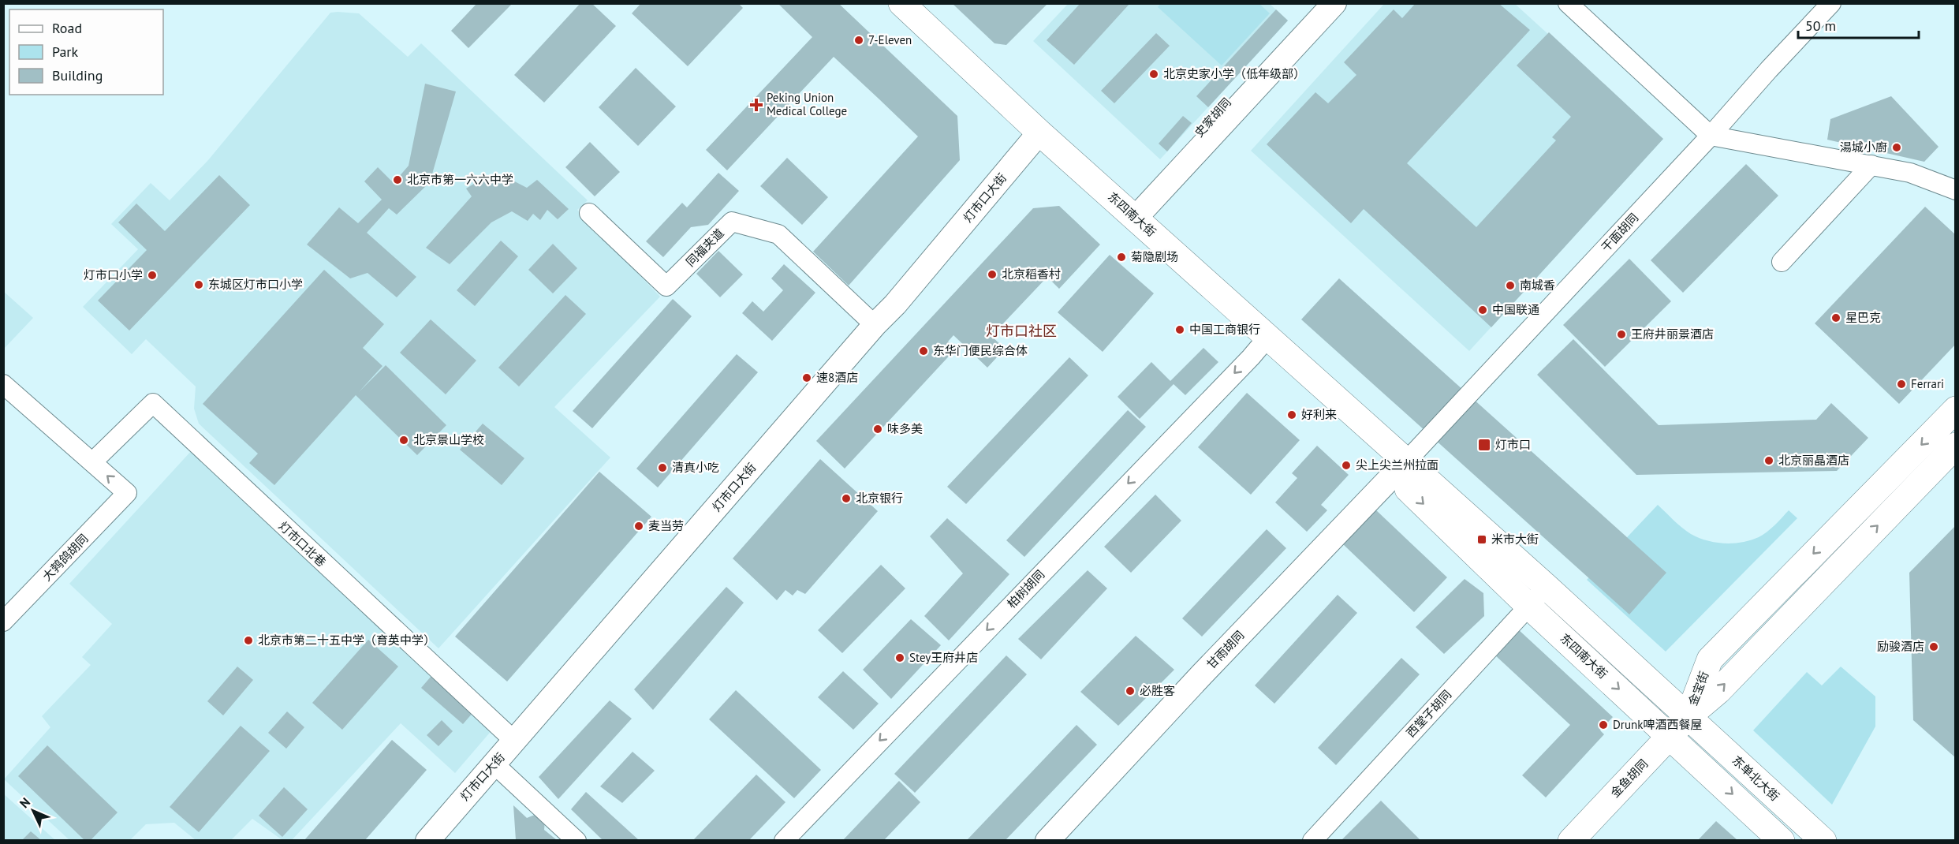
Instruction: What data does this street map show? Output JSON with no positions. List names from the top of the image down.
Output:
{
  "streets": {
    "main road": [
      "东四南大街",
      "金宝街",
      "金鱼胡同",
      "东单北大街"
    ],
    "street": [
      "史家胡同",
      "灯市口大街",
      "干面胡同",
      "同福夹道",
      "灯市口北巷",
      "大鹁鸽胡同",
      "柏树胡同",
      "甘雨胡同",
      "西堂子胡同"
    ]
  },
  "crossings": [
    ["史家胡同", "东四南大街"],
    ["灯市口大街", "东四南大街"],
    ["灯市口大街", "同福夹道"],
    ["灯市口大街", "灯市口北巷"],
    ["东四南大街", "干面胡同"],
    ["东四南大街", "柏树胡同"],
    ["东四南大街", "甘雨胡同"],
    ["东四南大街", "金宝街"],
    ["东四南大街", "西堂子胡同"],
    ["东四南大街", "金鱼胡同"],
    ["东四南大街", "东单北大街"],
    ["干面胡同", "甘雨胡同"],
    ["灯市口北巷", "大鹁鸽胡同"],
    ["金宝街", "金鱼胡同"],
    ["金宝街", "东单北大街"],
    ["金鱼胡同", "东单北大街"]
  ],
  "one_way": ["大鹁鸽胡同", "柏树胡同"],
  "districts": ["灯市口社区"],
  "places": {
    "other": [
      "7-Eleven",
      "北京史家小学（低年级部）",
      "湯城小廚",
      "北京市第一六六中学",
      "菊隐剧场",
      "北京稻香村",
      "灯市口小学",
      "东城区灯市口小学",
      "南城香",
      "中国联通",
      "星巴克",
      "中国工商银行",
      "王府井丽景酒店",
      "东华门便民综合体",
      "速8酒店",
      "Ferrari",
      "好利来",
      "味多美",
      "北京景山学校",
      "北京丽晶酒店",
      "尖上尖兰州拉面",
      "清真小吃",
      "北京银行",
      "麦当劳",
      "北京市第二十五中学（育英中学）",
      "励骏酒店",
      "Stey王府井店",
      "必胜客",
      "Drunk啤酒西餐屋"
    ],
    "health": ["Peking Union Medical College"],
    "transit": ["灯市口", "米市大街"]
  },
  "legend": ["Road", "Park", "Building"],
  "scale_bar": "50 m",
  "north": "top left"
}
